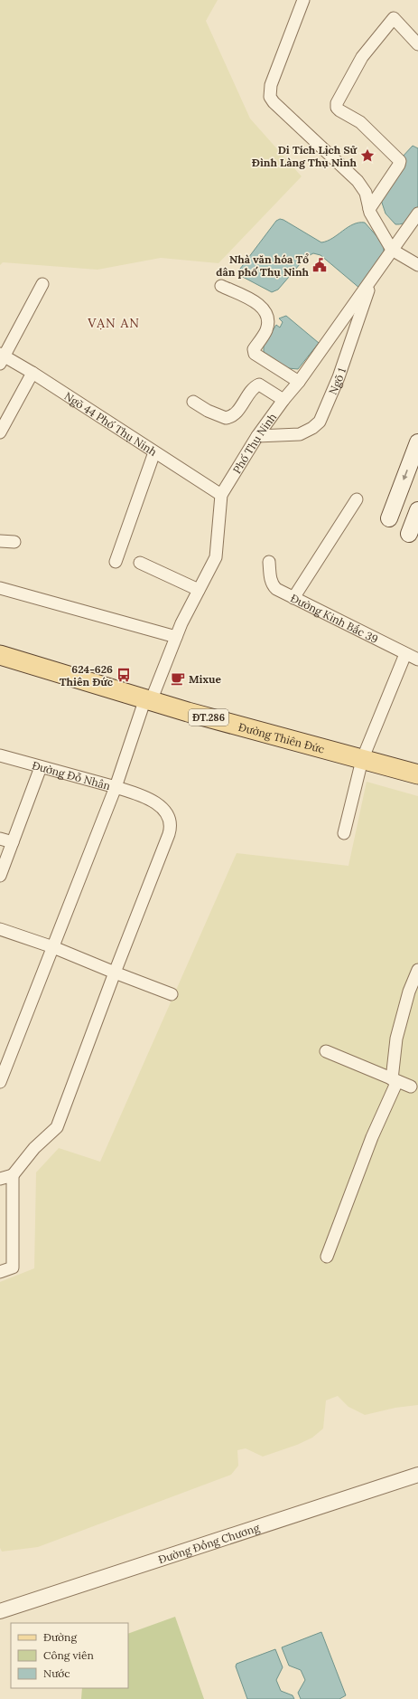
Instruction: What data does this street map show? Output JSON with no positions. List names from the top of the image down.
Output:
{
  "streets": {
    "main road": ["ĐT.286", "Đường Thiên Đức"],
    "street": [
      "Ngõ 1",
      "Ngõ 44 Phố Thụ Ninh",
      "Phố Thụ Ninh",
      "Đường Kinh Bắc 39",
      "Đường Đỗ Nhân",
      "Đường Đồng Chương"
    ]
  },
  "crossings": [
    ["Ngõ 1", "Phố Thụ Ninh"],
    ["Ngõ 44 Phố Thụ Ninh", "Phố Thụ Ninh"],
    ["Phố Thụ Ninh", "Đường Thiên Đức"],
    ["Phố Thụ Ninh", "Đường Đỗ Nhân"],
    ["Đường Thiên Đức", "Đường Đỗ Nhân"]
  ],
  "districts": ["VẠN AN"],
  "places": {
    "place": ["Di Tích Lịch Sử Đình Làng Thụ Ninh"],
    "public building": ["Nhà văn hóa Tổ dân phố Thụ Ninh"],
    "bus stop": ["624-626 Thiên Đức"],
    "cafe": ["Mixue"]
  },
  "legend": ["Đường", "Công viên", "Nước"]
}
